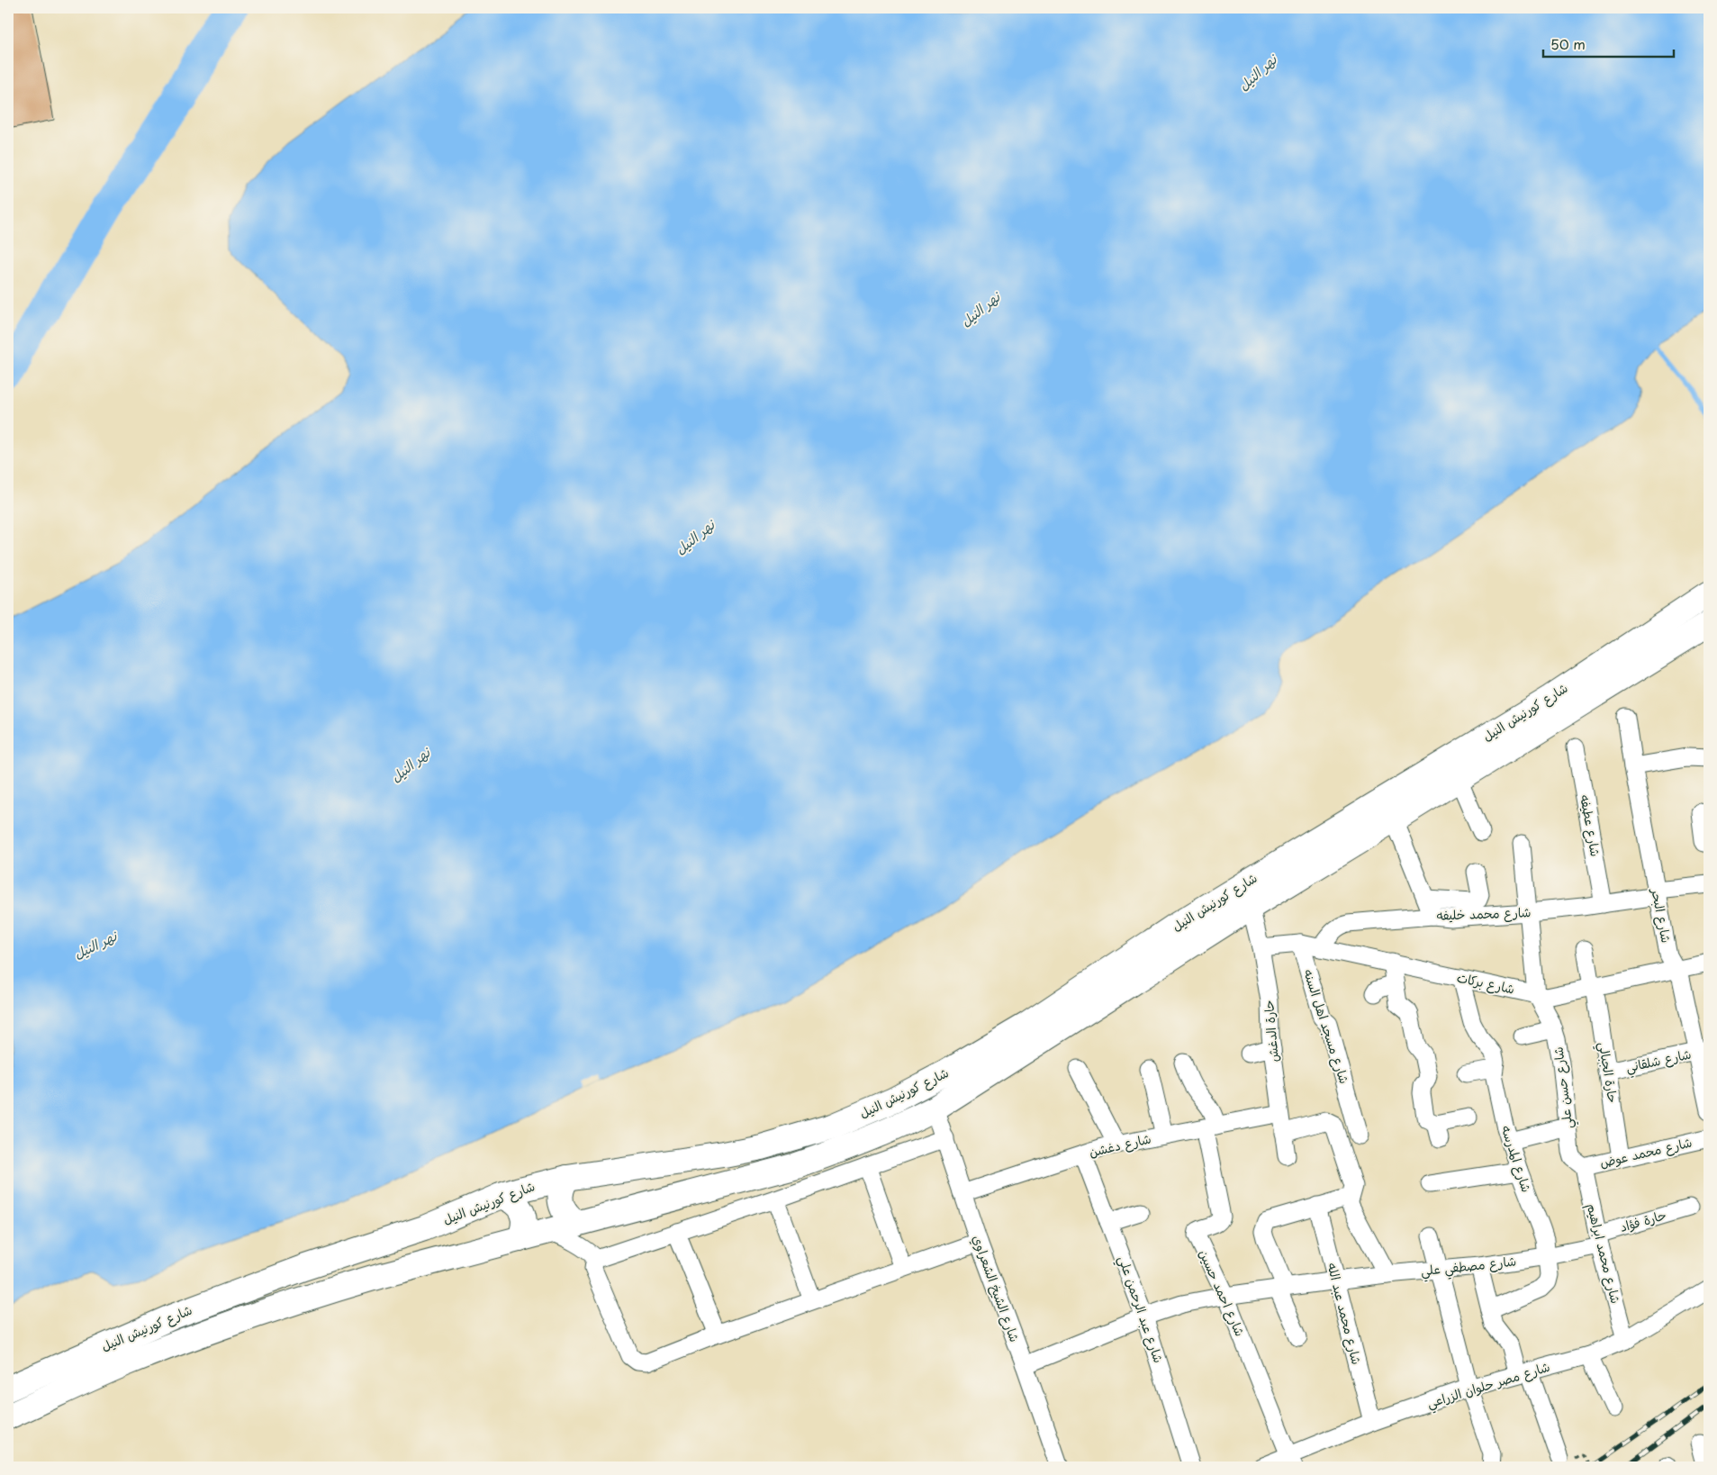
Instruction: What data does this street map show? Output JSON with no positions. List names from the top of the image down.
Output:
{
  "streets": {
    "highway": ["شارع كورنيش النيل"],
    "street": [
      "شارع عطيفه",
      "شارع محمد خليفه",
      "شارع البحر",
      "شارع بركات",
      "شارع مسجد اهل السنه",
      "حارة الدغش",
      "شارع شلقاني",
      "حارة الجبالي",
      "شارع حسن علي",
      "شارع دغشن",
      "شارع محمد عوض",
      "شارع المدرسه",
      "حارة فؤاد",
      "شارع محمد ابراهيم",
      "شارع مصطفي علي",
      "شارع الشيخ الشعراوي",
      "شارع احمد حسين",
      "شارع عبد الرحمن علي",
      "شارع محمد عبد الله",
      "شارع مصر حلوان الزراعي"
    ]
  },
  "crossings": [
    ["شارع كورنيش النيل", "حارة الدغش"],
    ["شارع كورنيش النيل", "شارع الشيخ الشعراوي"],
    ["شارع عطيفه", "شارع محمد خليفه"],
    ["شارع محمد خليفه", "شارع البحر"],
    ["شارع محمد خليفه", "شارع بركات"],
    ["شارع محمد خليفه", "شارع حسن علي"],
    ["شارع البحر", "شارع بركات"],
    ["شارع البحر", "شارع شلقاني"],
    ["شارع بركات", "شارع مسجد اهل السنه"],
    ["شارع بركات", "حارة الدغش"],
    ["شارع بركات", "حارة الجبالي"],
    ["شارع بركات", "شارع حسن علي"],
    ["شارع بركات", "شارع المدرسه"],
    ["حارة الدغش", "شارع دغشن"],
    ["شارع شلقاني", "حارة الجبالي"],
    ["حارة الجبالي", "شارع محمد عوض"],
    ["شارع حسن علي", "شارع محمد عوض"],
    ["شارع حسن علي", "شارع محمد ابراهيم"],
    ["شارع دغشن", "شارع الشيخ الشعراوي"],
    ["شارع دغشن", "شارع احمد حسين"],
    ["شارع دغشن", "شارع عبد الرحمن علي"],
    ["شارع محمد عوض", "شارع محمد ابراهيم"],
    ["شارع المدرسه", "شارع مصطفي علي"],
    ["حارة فؤاد", "شارع محمد ابراهيم"],
    ["حارة فؤاد", "شارع مصطفي علي"],
    ["شارع محمد ابراهيم", "شارع مصطفي علي"],
    ["شارع محمد ابراهيم", "شارع مصر حلوان الزراعي"],
    ["شارع مصطفي علي", "شارع الشيخ الشعراوي"],
    ["شارع مصطفي علي", "شارع احمد حسين"],
    ["شارع مصطفي علي", "شارع عبد الرحمن علي"],
    ["شارع مصطفي علي", "شارع محمد عبد الله"],
    ["شارع احمد حسين", "شارع مصر حلوان الزراعي"],
    ["شارع محمد عبد الله", "شارع مصر حلوان الزراعي"]
  ],
  "water": ["نهر النيل"],
  "scale_bar": "50 m"
}
